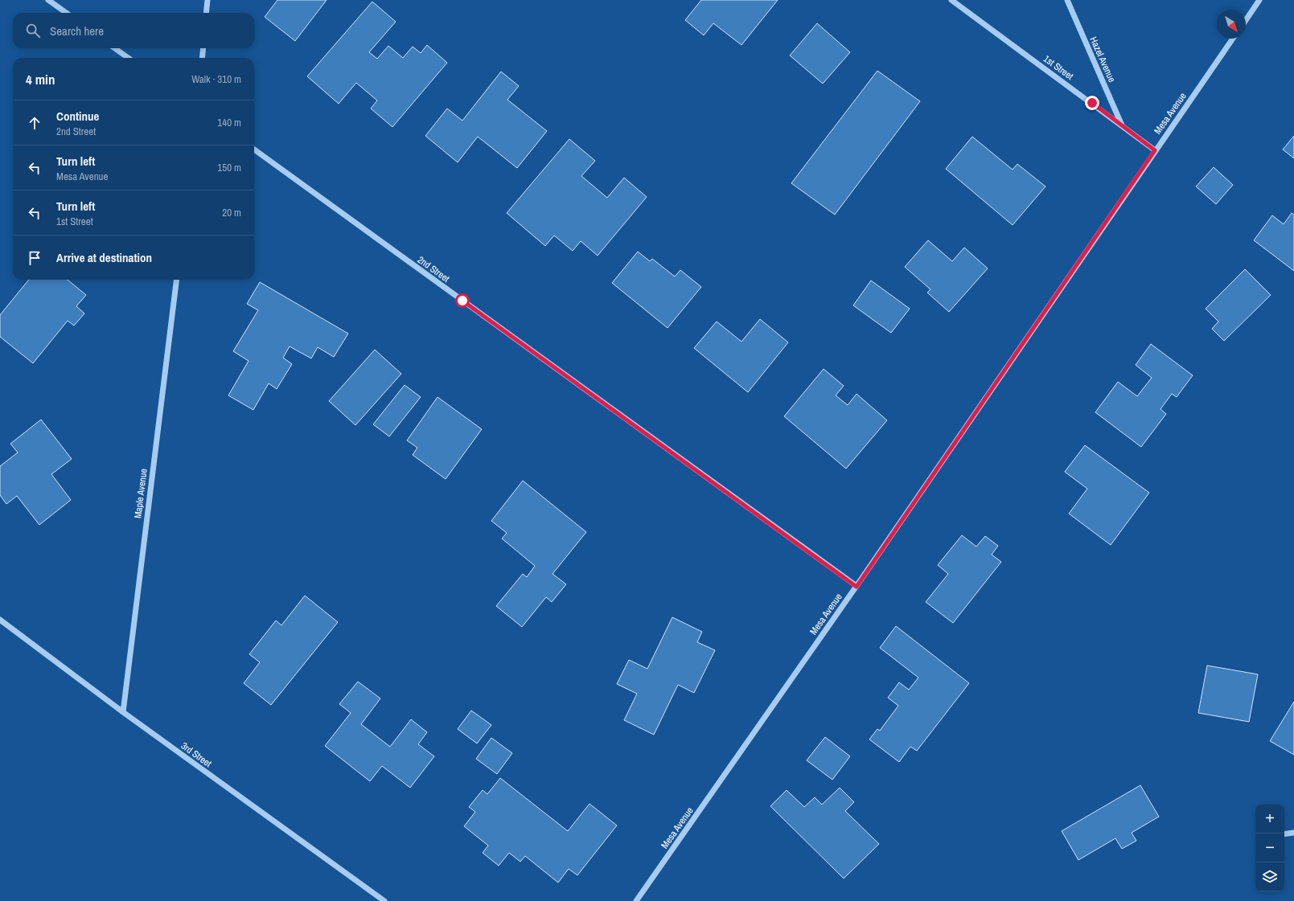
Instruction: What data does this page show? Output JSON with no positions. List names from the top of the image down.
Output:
{
  "streets": {
    "street": [
      "Hazel Avenue",
      "1st Street",
      "Mesa Avenue",
      "2nd Street",
      "Maple Avenue",
      "3rd Street"
    ]
  },
  "crossings": [
    ["Hazel Avenue", "1st Street"],
    ["1st Street", "Mesa Avenue"],
    ["Mesa Avenue", "2nd Street"],
    ["Maple Avenue", "3rd Street"]
  ],
  "north": "bottom right",
  "page": {
    "search": "Search here",
    "heading": ["4 min", "Walk · 310 m"],
    "list": [
      ["Continue", "2nd Street", "140 m"],
      ["Turn left", "Mesa Avenue", "150 m"],
      ["Turn left", "1st Street", "20 m"],
      "Arrive at destination"
    ],
    "map_buttons": ["+", "−"]
  }
}
